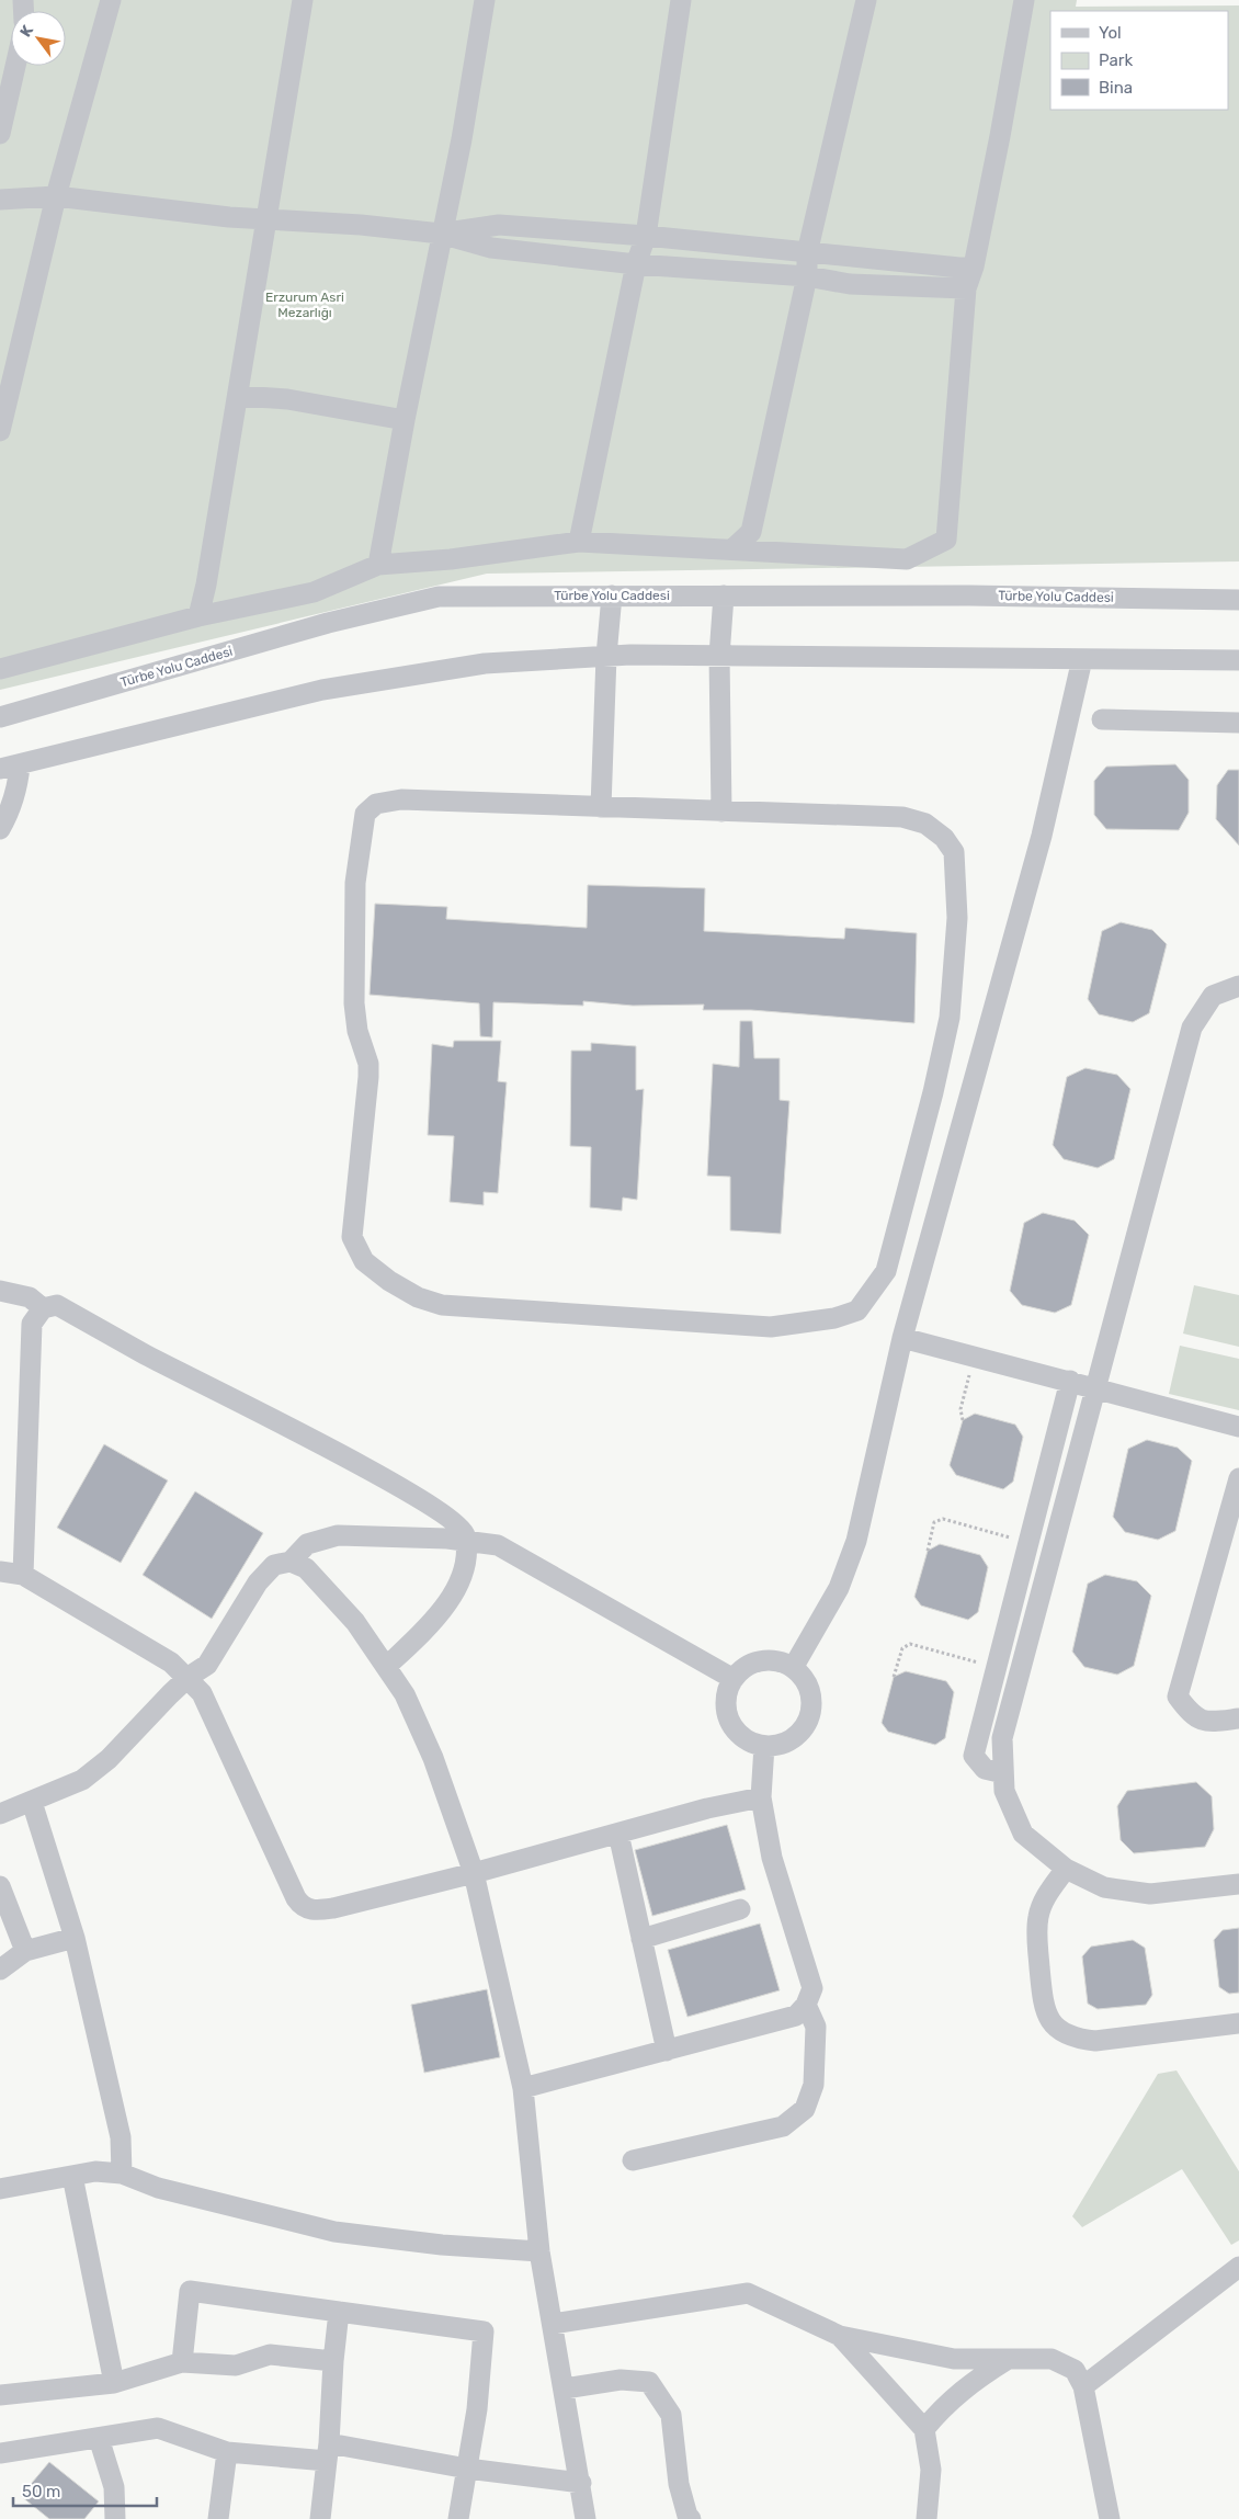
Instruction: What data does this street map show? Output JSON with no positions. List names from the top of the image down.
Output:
{
  "streets": {
    "street": ["Türbe Yolu Caddesi"]
  },
  "parks": ["Erzurum Asri Mezarlığı"],
  "legend": ["Yol", "Park", "Bina"],
  "scale_bar": "50 m",
  "north": "top left"
}
